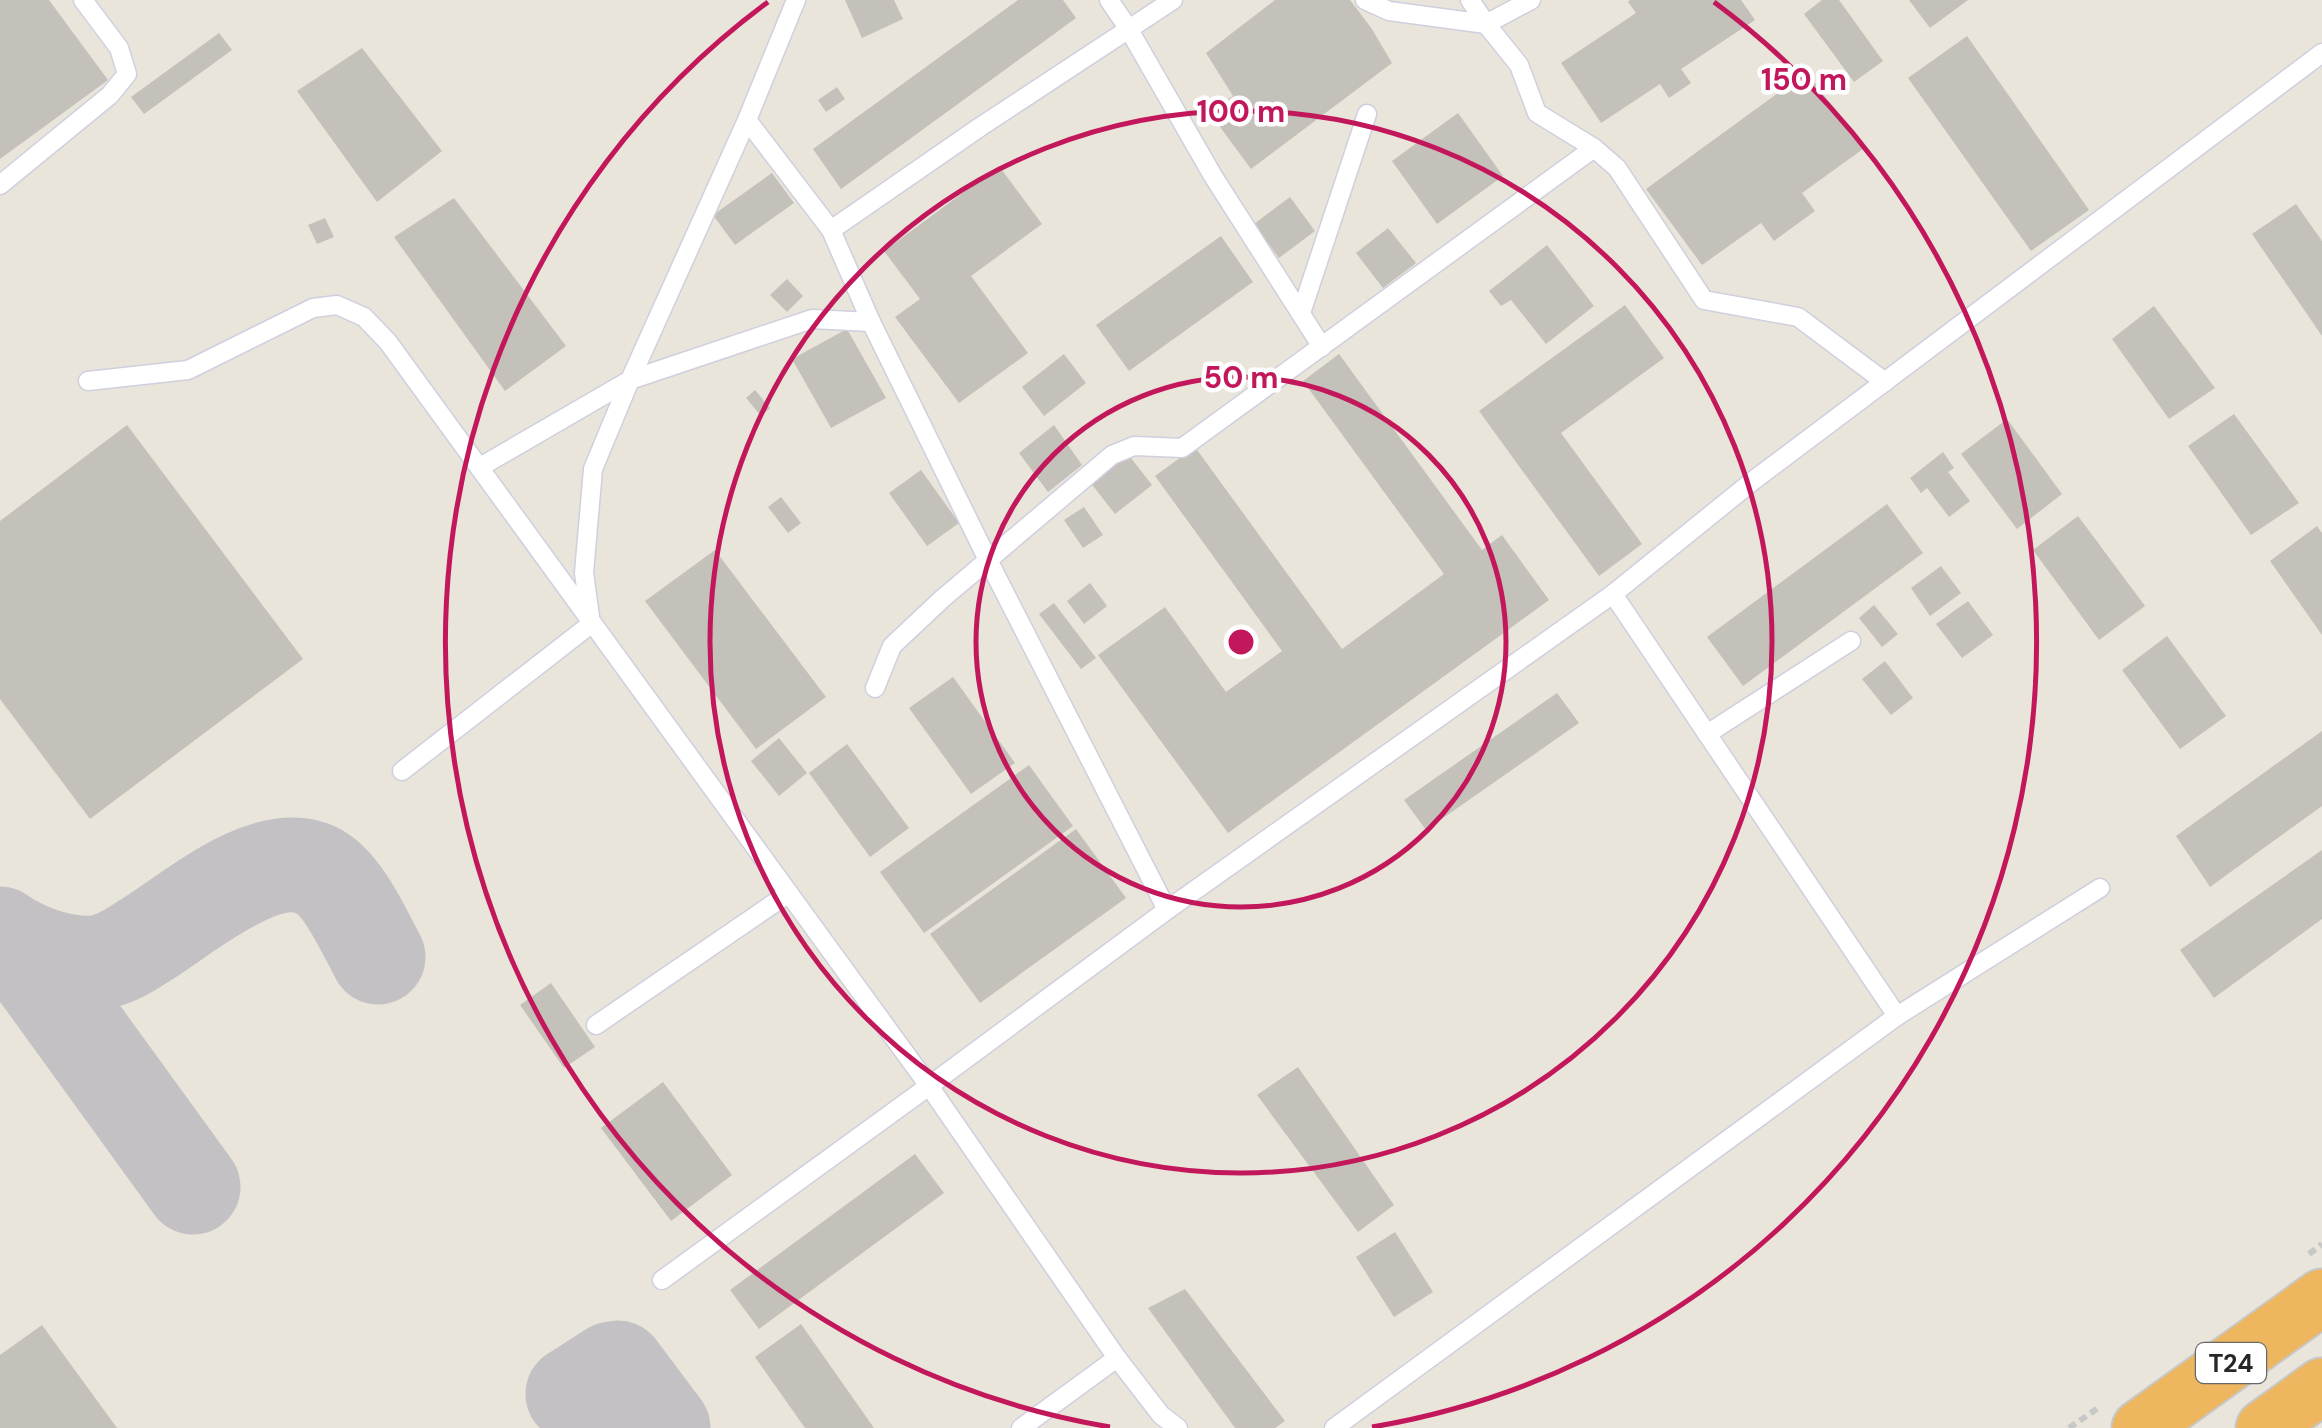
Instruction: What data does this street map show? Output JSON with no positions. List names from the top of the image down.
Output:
{
  "streets": {
    "highway": ["T24"]
  },
  "rings": ["150 m", "100 m", "50 m"]
}
